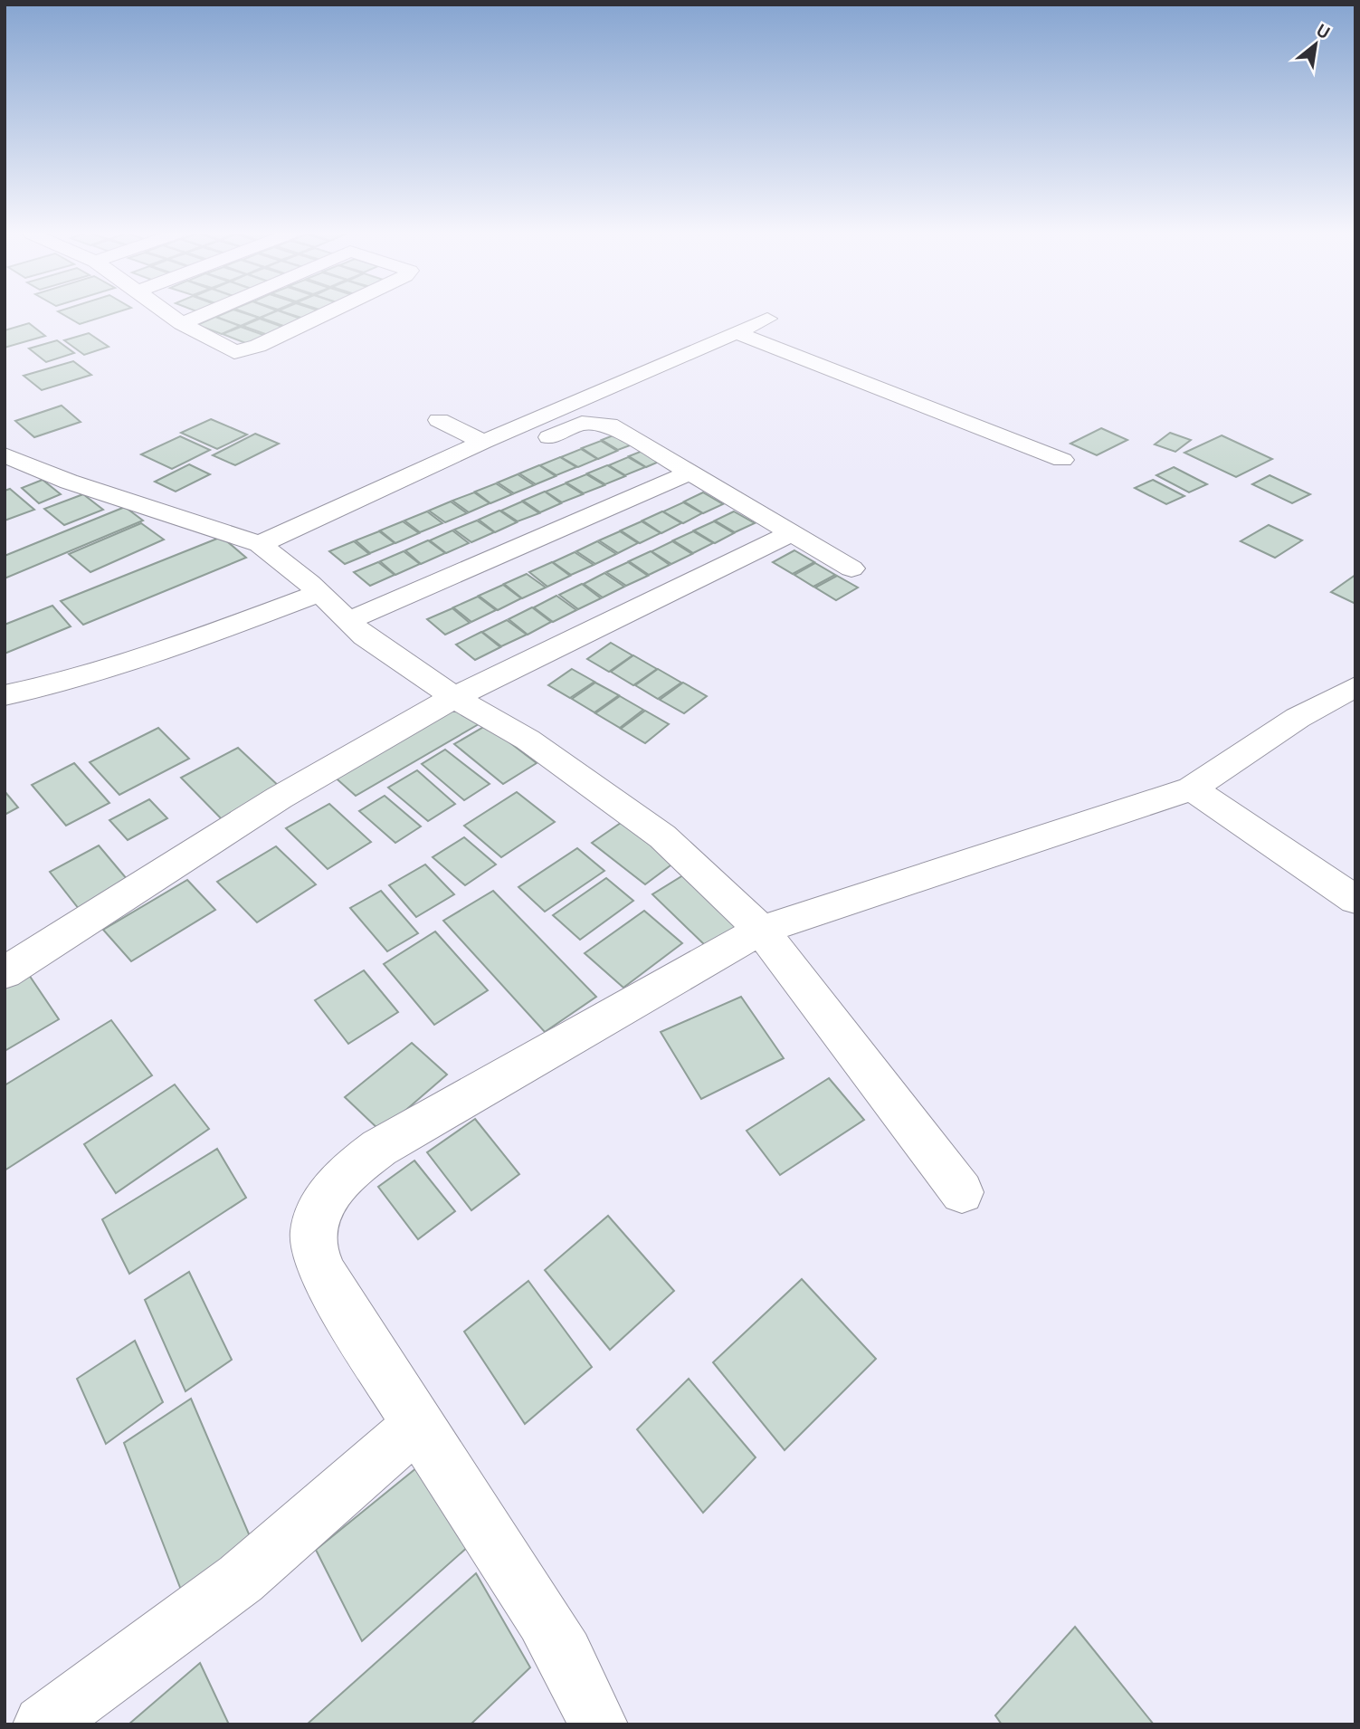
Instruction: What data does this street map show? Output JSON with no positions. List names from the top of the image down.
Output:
{
  "north": "top right"
}
